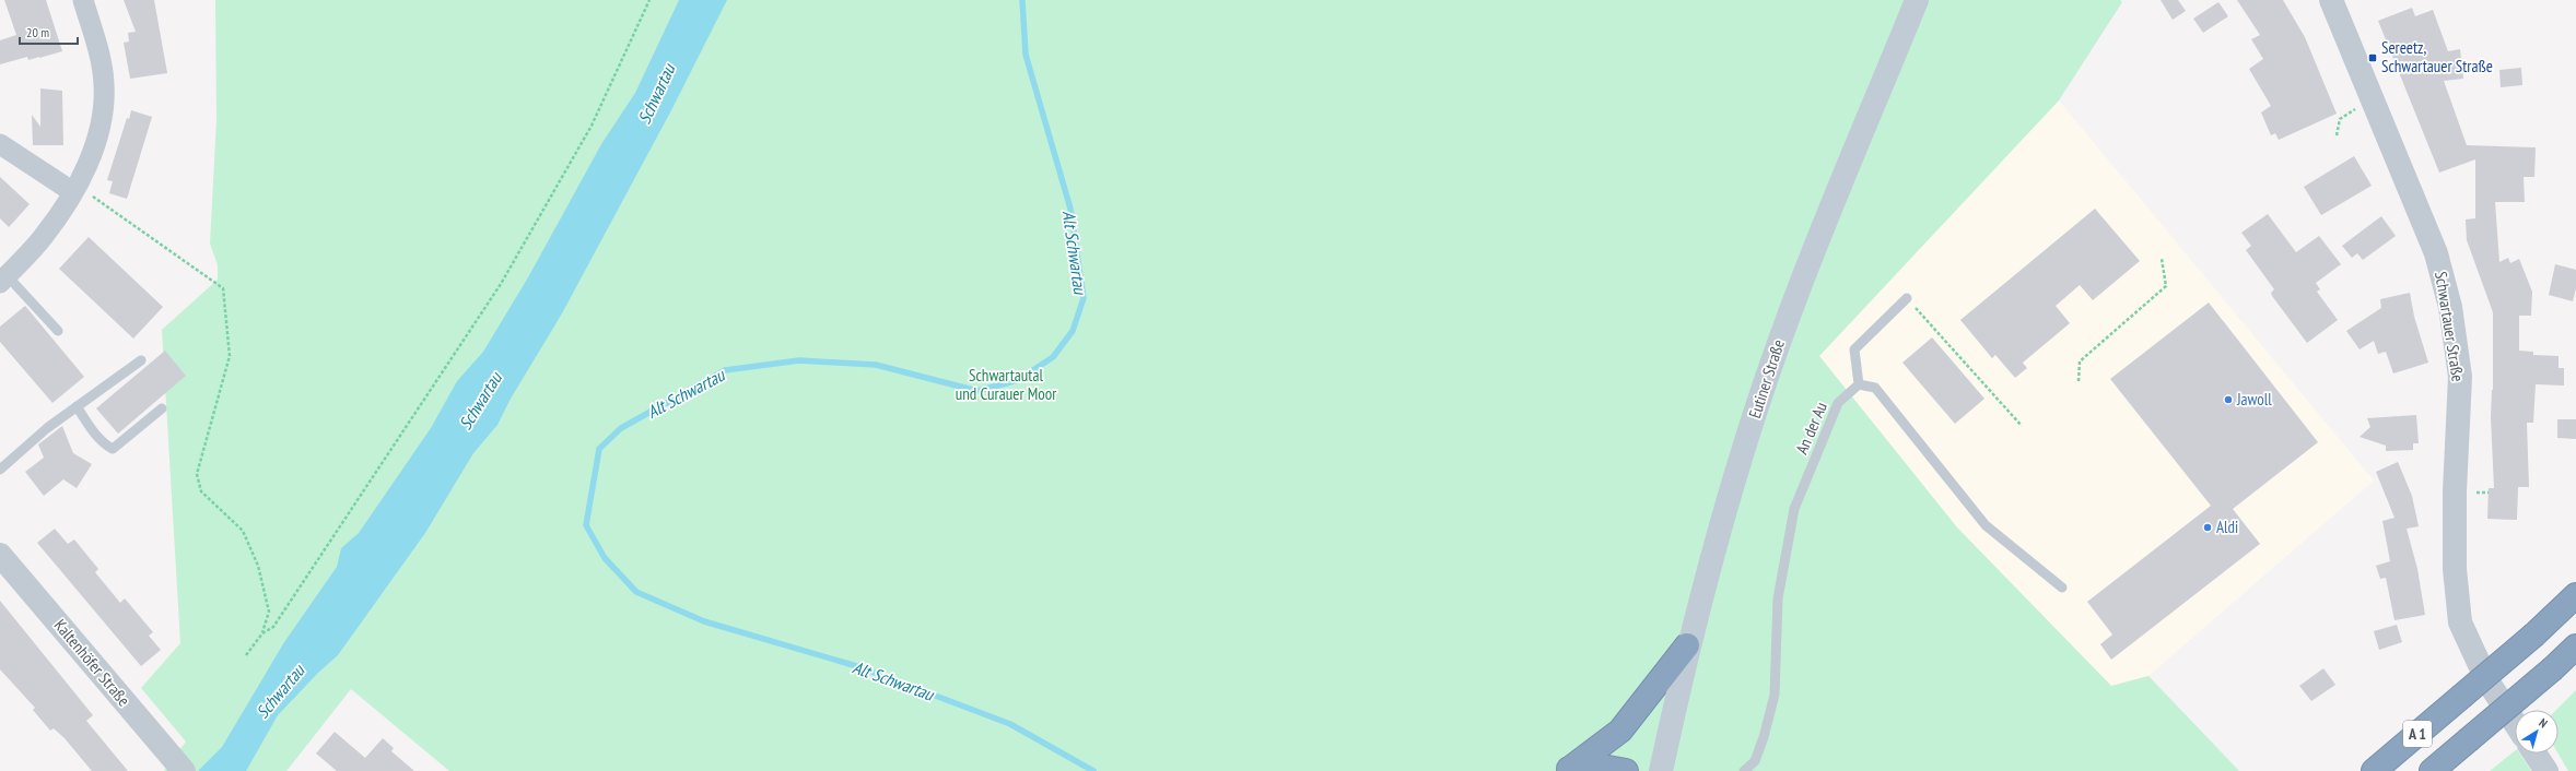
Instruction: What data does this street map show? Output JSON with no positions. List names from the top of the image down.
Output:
{
  "streets": {
    "highway": ["A 1"],
    "main road": ["Eutiner Straße"],
    "street": ["Schwartauer Straße", "Kaltenhöfer Straße"],
    "lane": ["An der Au"]
  },
  "water": ["Schwartau", "Alt Schwartau"],
  "parks": ["Schwartautal und Curauer Moor"],
  "places": {
    "transit": ["Sereetz, Schwartauer Straße"],
    "other": ["Jawoll", "Aldi"]
  },
  "scale_bar": "20 m",
  "north": "top right"
}
